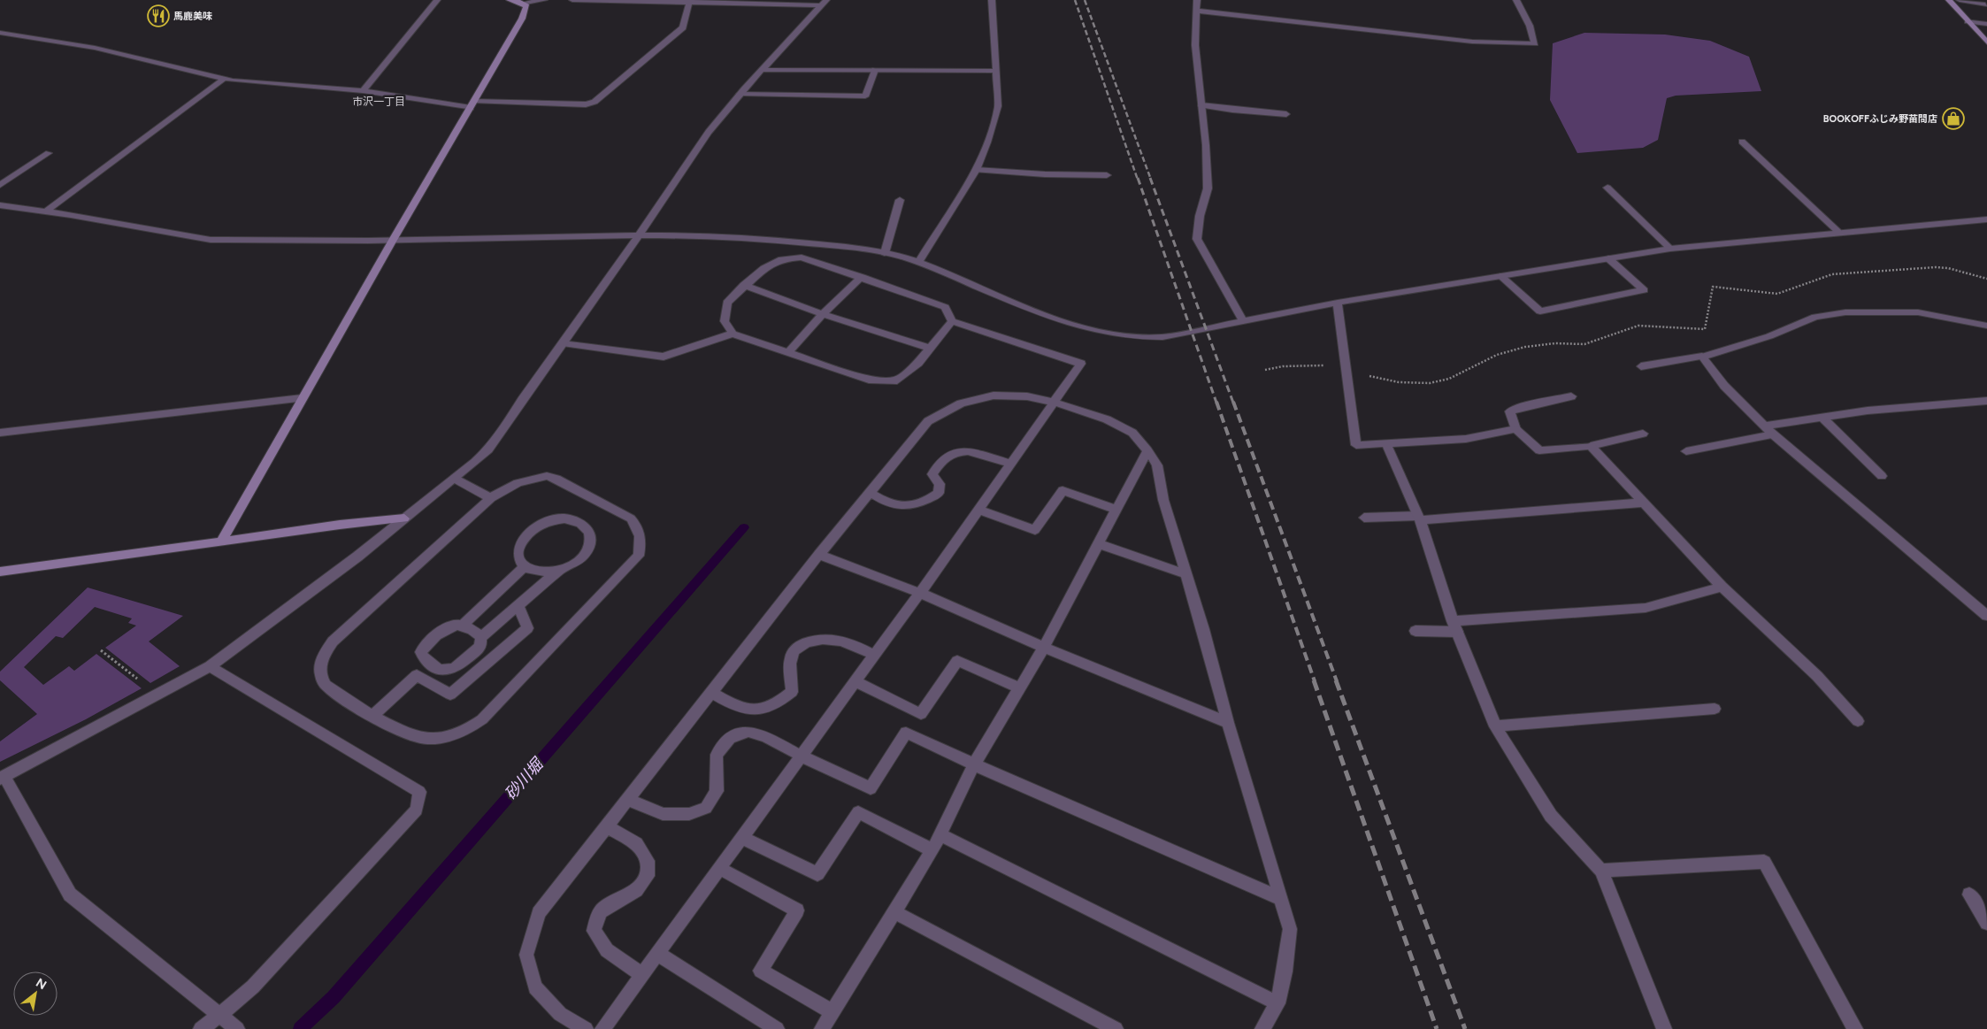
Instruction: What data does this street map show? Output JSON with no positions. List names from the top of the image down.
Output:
{
  "districts": ["市沢一丁目"],
  "water": ["砂川堀"],
  "places": {
    "restaurant": ["馬鹿美味"],
    "shop": ["BOOKOFFふじみ野苗間店"]
  },
  "north": "top right"
}
